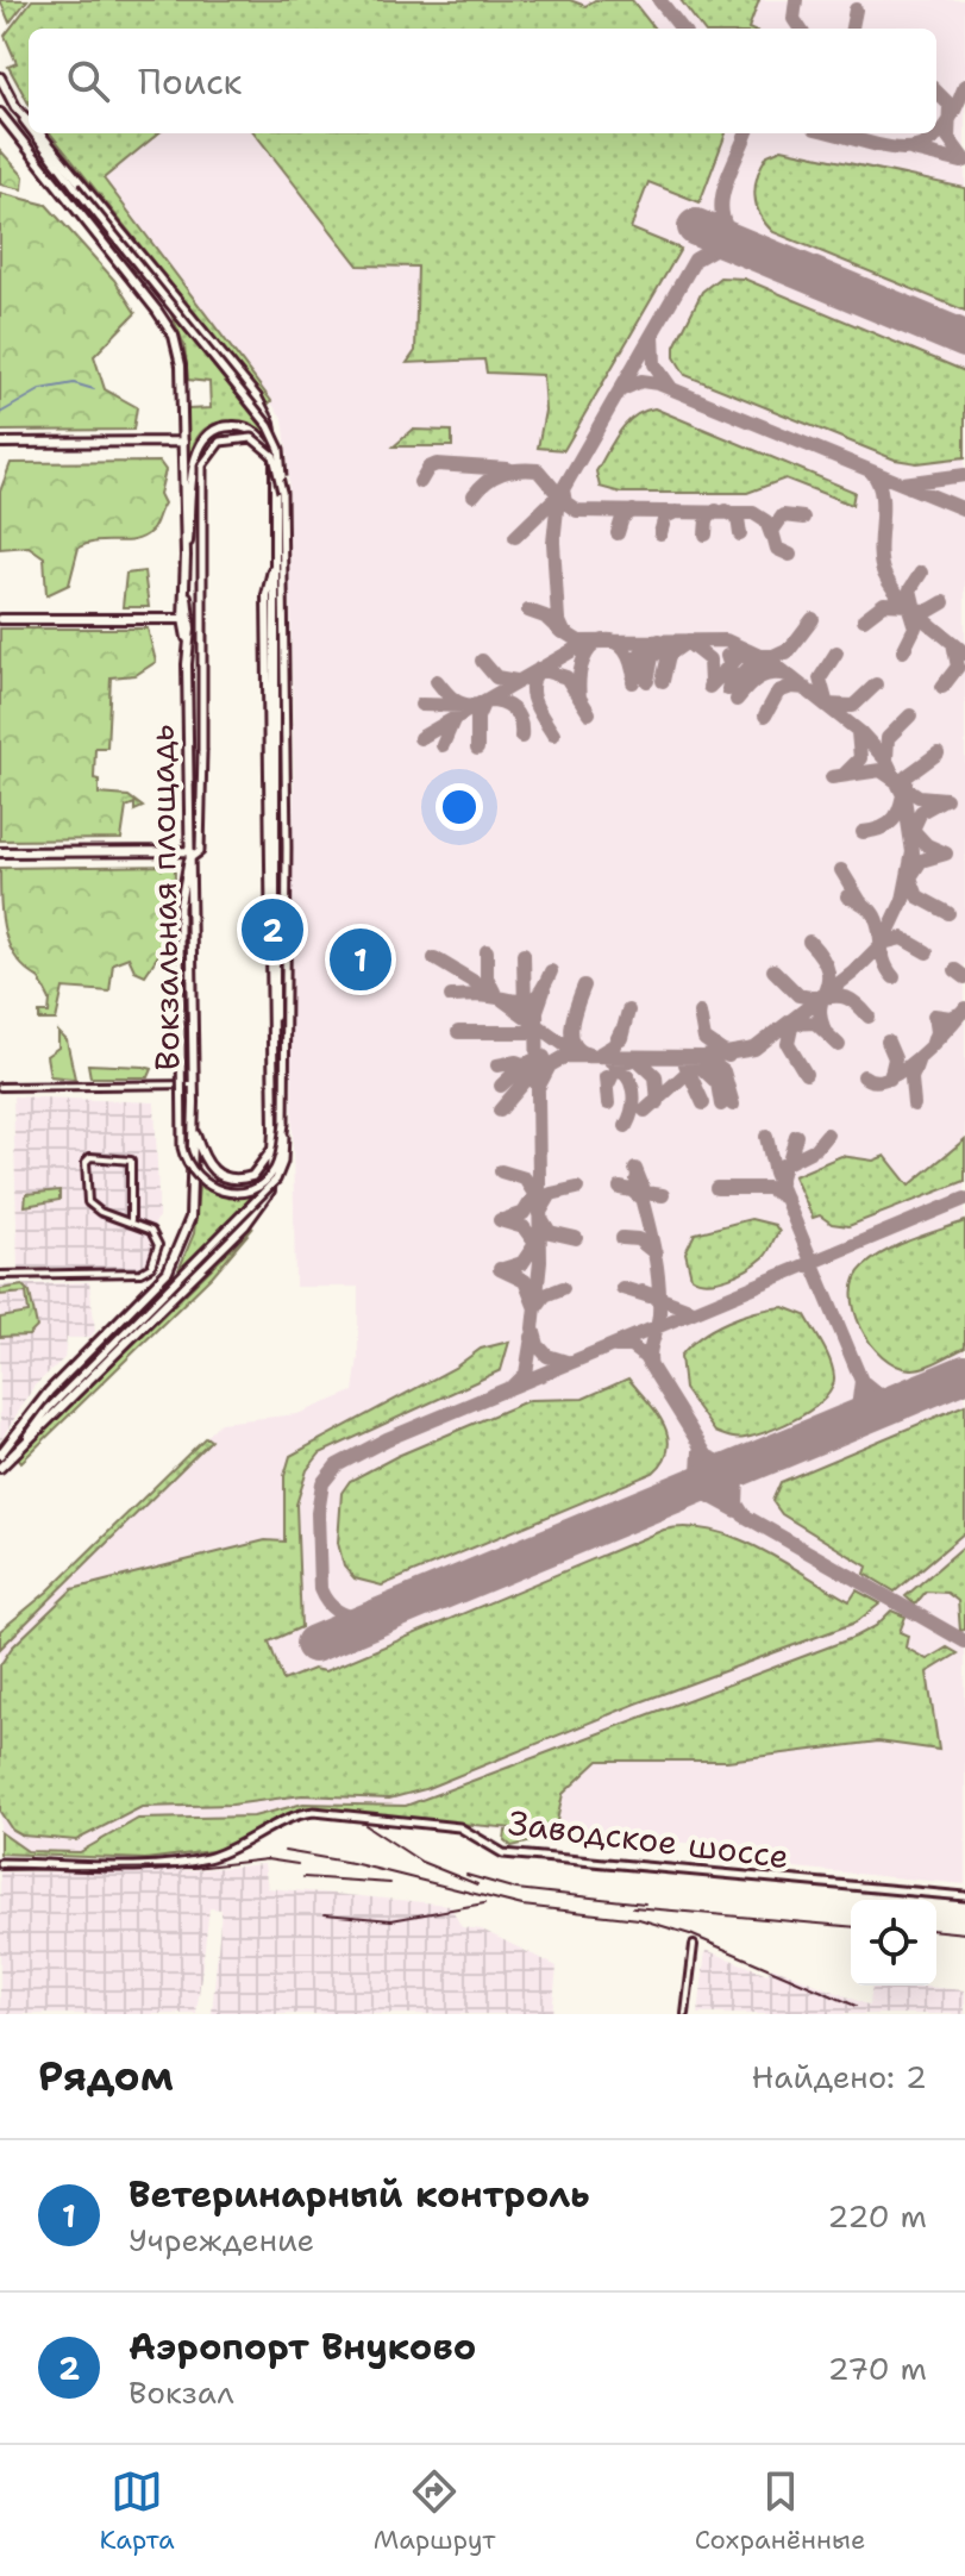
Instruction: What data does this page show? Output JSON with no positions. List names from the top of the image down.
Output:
{
  "streets": {
    "main road": ["Вокзальная площадь"],
    "street": ["Заводское шоссе"]
  },
  "page": {
    "search": "Поиск",
    "pins": ["2", "1"],
    "heading": ["Рядом", "Найдено: 2"],
    "list": [
      {
        "mark": "1",
        "name": "Ветеринарный контроль",
        "note": "Учреждение",
        "value": "220 m"
      },
      {
        "mark": "2",
        "name": "Аэропорт Внуково",
        "note": "Вокзал",
        "value": "270 m"
      }
    ],
    "nav": ["Карта", "Маршрут", "Сохранённые"]
  }
}
